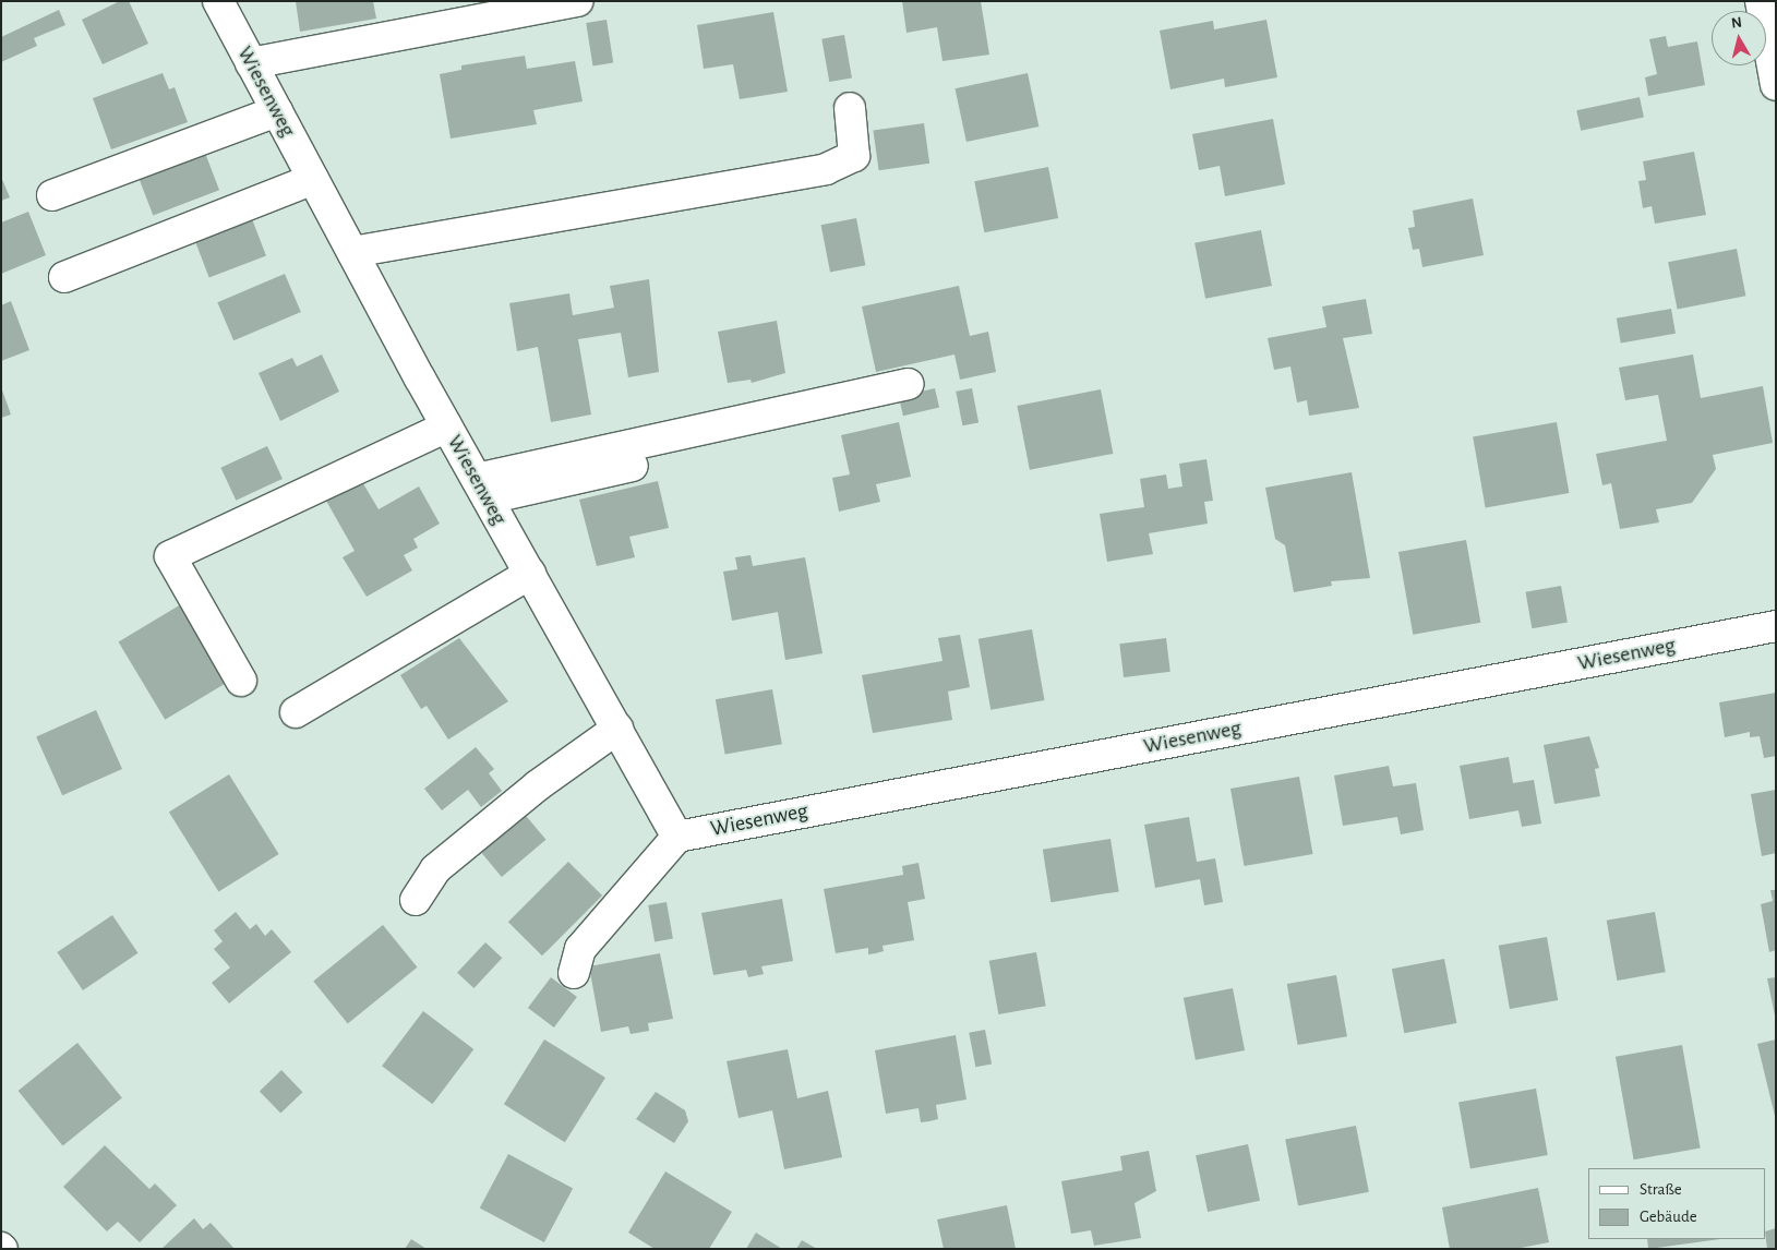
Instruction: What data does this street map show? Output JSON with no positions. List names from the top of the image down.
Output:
{
  "streets": {
    "street": ["Wiesenweg"]
  },
  "legend": ["Straße", "Gebäude"],
  "north": "top"
}
